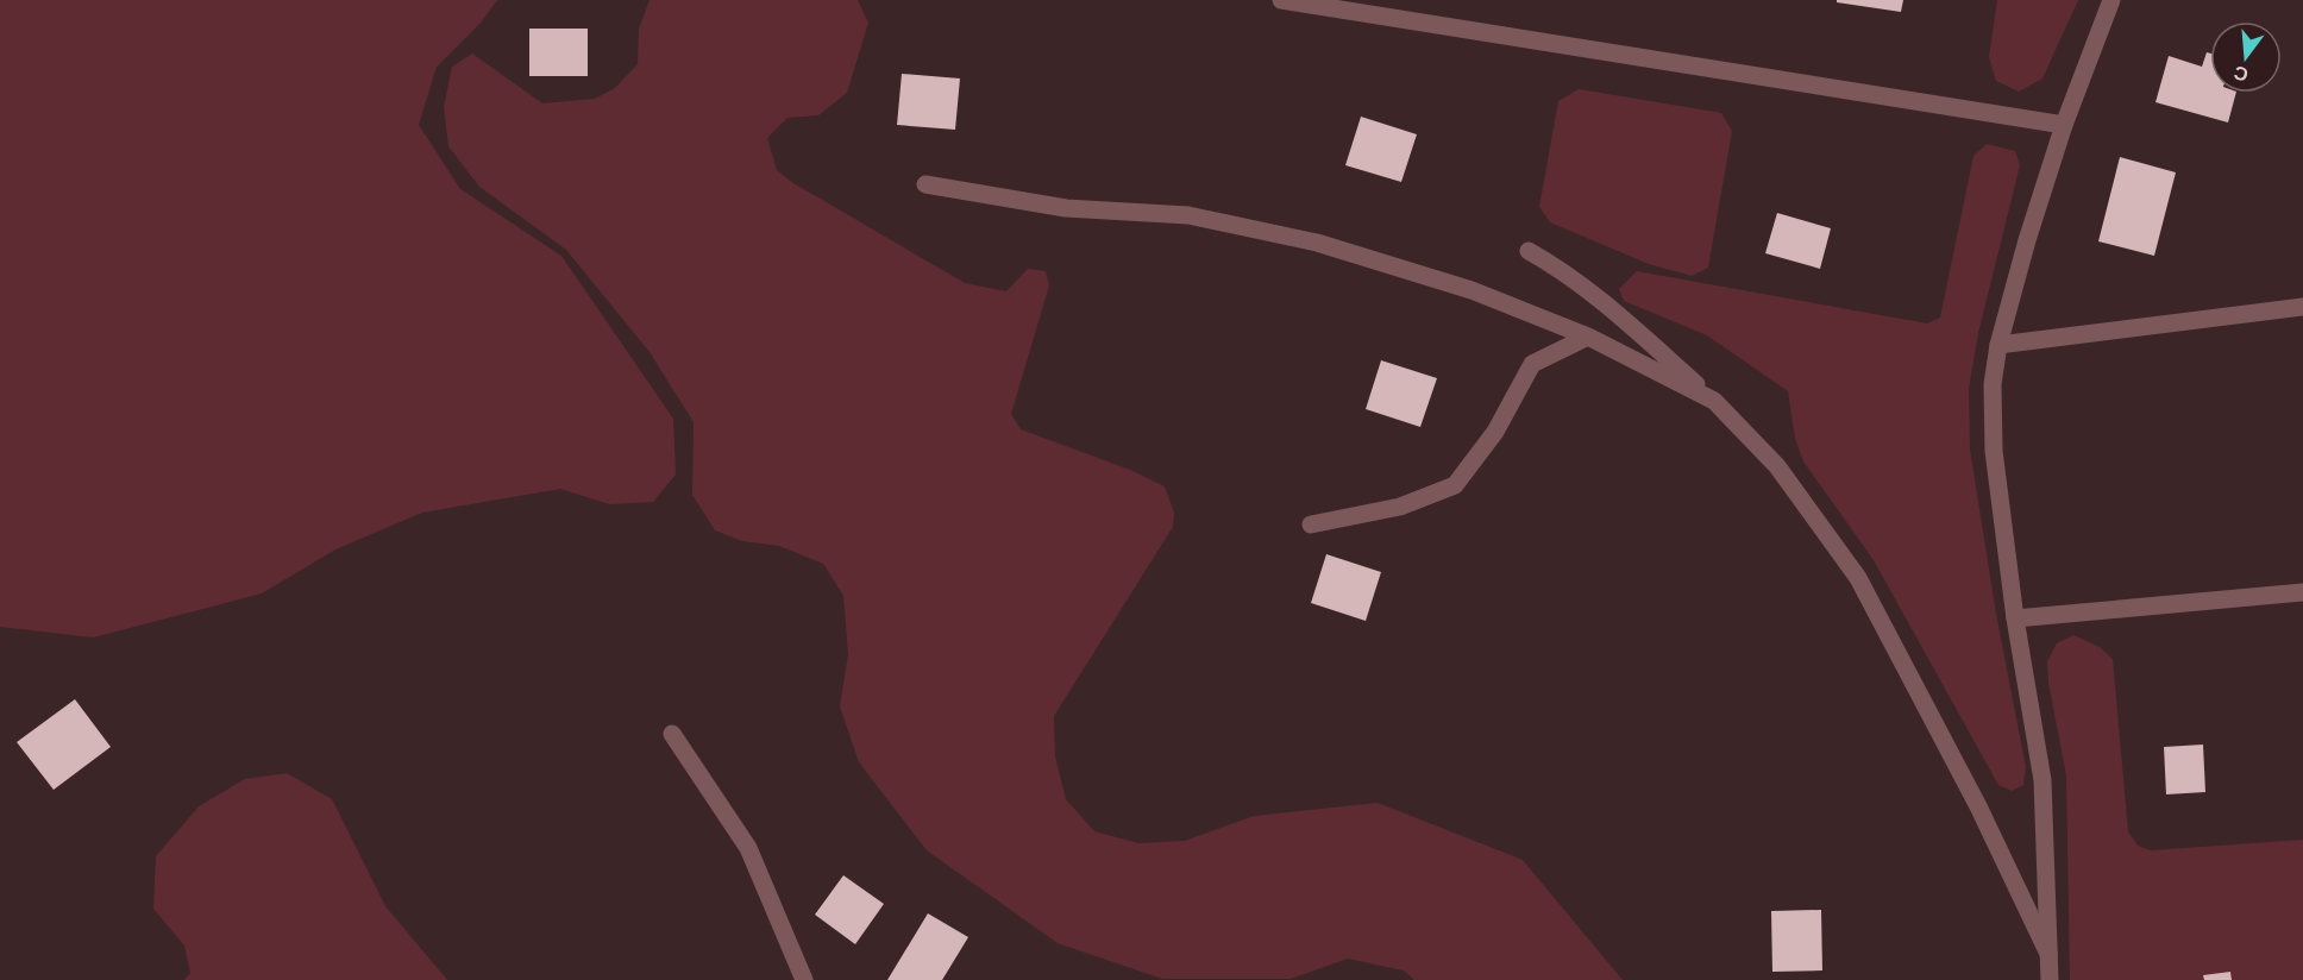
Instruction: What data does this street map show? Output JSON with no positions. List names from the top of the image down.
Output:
{
  "north": "bottom"
}
